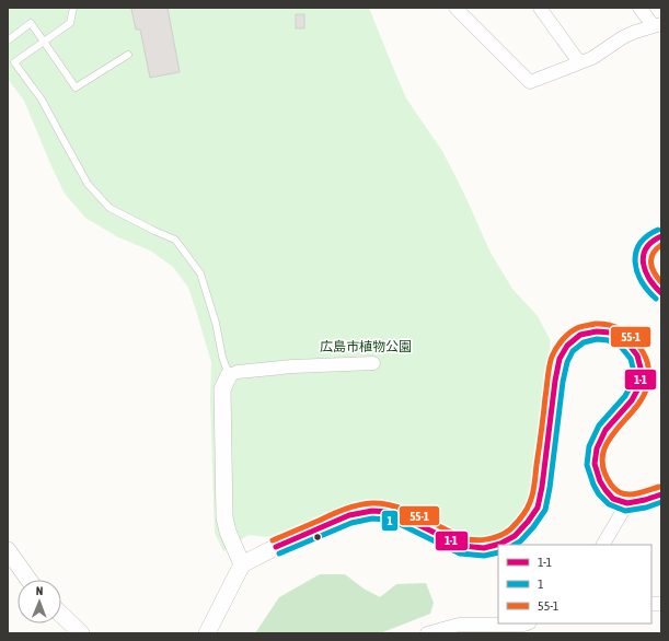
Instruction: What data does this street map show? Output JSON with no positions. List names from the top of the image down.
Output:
{
  "parks": ["広島市植物公園"],
  "lines": ["transit line 1", "transit line 1-1", "transit line 55-1"],
  "legend": ["1-1", "1", "55-1"],
  "north": "top"
}
